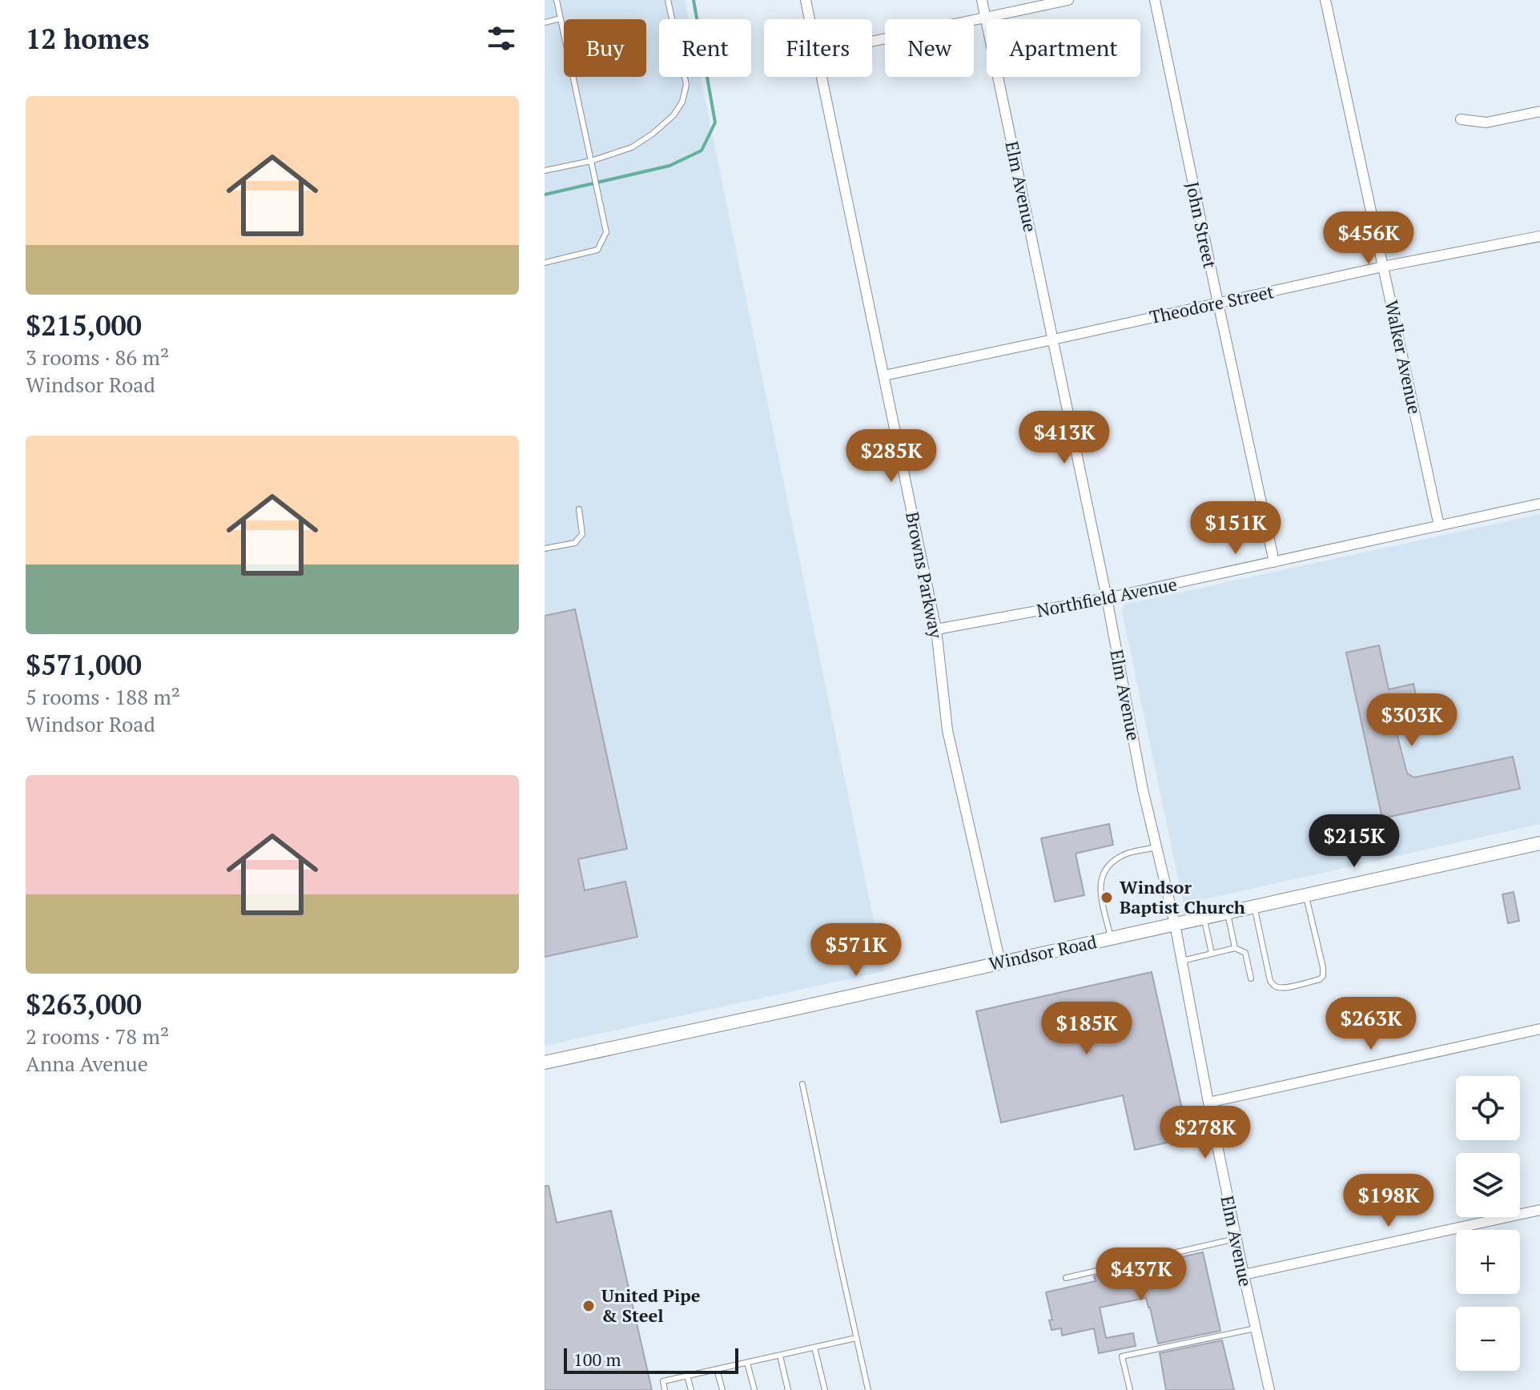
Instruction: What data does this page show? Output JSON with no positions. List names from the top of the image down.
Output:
{
  "streets": {
    "street": [
      "Elm Avenue",
      "John Street",
      "Theodore Street",
      "Walker Avenue",
      "Browns Parkway",
      "Northfield Avenue",
      "Windsor Road"
    ]
  },
  "crossings": [
    ["Elm Avenue", "Theodore Street"],
    ["Elm Avenue", "Northfield Avenue"],
    ["Elm Avenue", "Windsor Road"],
    ["John Street", "Theodore Street"],
    ["John Street", "Northfield Avenue"],
    ["Theodore Street", "Walker Avenue"],
    ["Theodore Street", "Browns Parkway"],
    ["Walker Avenue", "Northfield Avenue"],
    ["Browns Parkway", "Northfield Avenue"],
    ["Browns Parkway", "Windsor Road"]
  ],
  "places": ["Windsor Baptist Church", "United Pipe & Steel"],
  "scale_bar": "100 m",
  "page": {
    "heading": "12 homes",
    "chip": [
      "Buy",
      "Rent",
      "Filters",
      "New",
      "Apartment"
    ],
    "list": [
      {
        "name": "$215,000",
        "note": "3 rooms · 86 m² · Windsor Road"
      },
      {
        "name": "$571,000",
        "note": "5 rooms · 188 m² · Windsor Road"
      },
      {
        "name": "$263,000",
        "note": "2 rooms · 78 m² · Anna Avenue"
      }
    ],
    "price": [
      "$456K",
      "$413K",
      "$285K",
      "$151K",
      "$303K",
      "$215K",
      "$571K",
      "$263K",
      "$185K",
      "$278K",
      "$198K",
      "$437K"
    ],
    "map_buttons": ["+", "−"],
    "scale": "100 m"
  }
}
